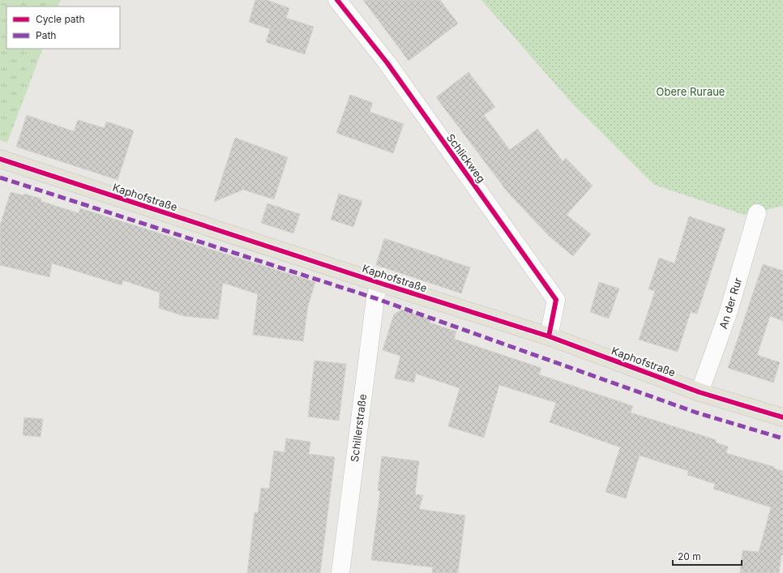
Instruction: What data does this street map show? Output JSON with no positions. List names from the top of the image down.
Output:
{
  "streets": {
    "main road": ["Kaphofstraße"],
    "street": ["Schlickweg", "An der Rur", "Schillerstraße"]
  },
  "crossings": [
    ["Schlickweg", "Kaphofstraße"],
    ["Kaphofstraße", "An der Rur"],
    ["Kaphofstraße", "Schillerstraße"]
  ],
  "parks": ["Obere Ruraue"],
  "legend": ["Cycle path", "Path"],
  "scale_bar": "20 m"
}
